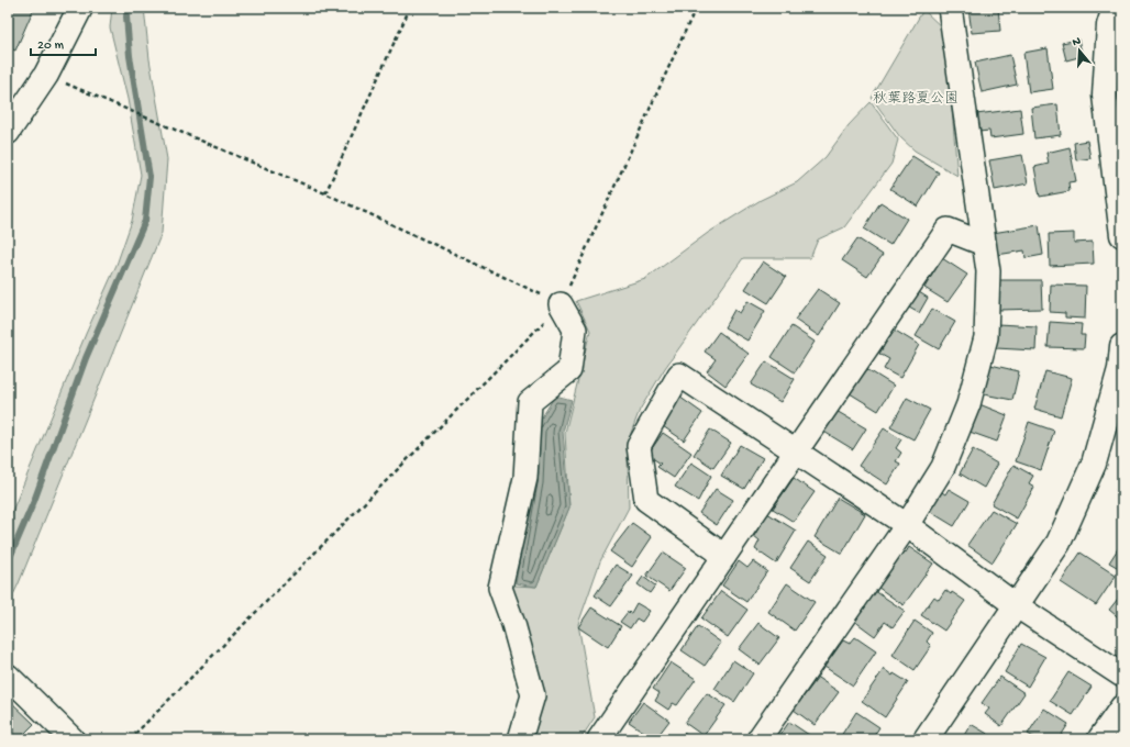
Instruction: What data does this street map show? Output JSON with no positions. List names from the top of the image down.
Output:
{
  "parks": ["秋葉路夏公園"],
  "scale_bar": "20 m",
  "north": "top"
}
